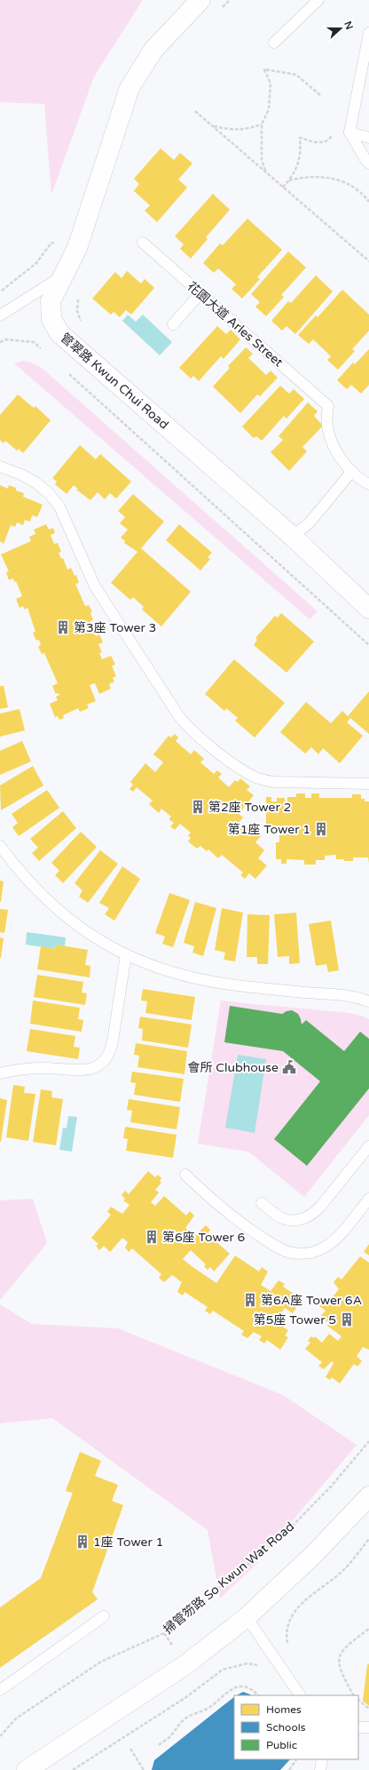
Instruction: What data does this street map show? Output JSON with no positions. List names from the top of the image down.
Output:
{
  "streets": {
    "street": ["管翠路 Kwun Chui Road"],
    "lane": ["花園大道 Arles Street"],
    "path": ["掃管笏路 So Kwun Wat Road"]
  },
  "places": {
    "building": [
      "第3座 Tower 3",
      "第2座 Tower 2",
      "第1座 Tower 1",
      "第6座 Tower 6",
      "第6A座 Tower 6A",
      "第5座 Tower 5",
      "1座 Tower 1"
    ],
    "public building": ["會所 Clubhouse"]
  },
  "legend": ["Homes", "Schools", "Public"],
  "north": "right"
}
